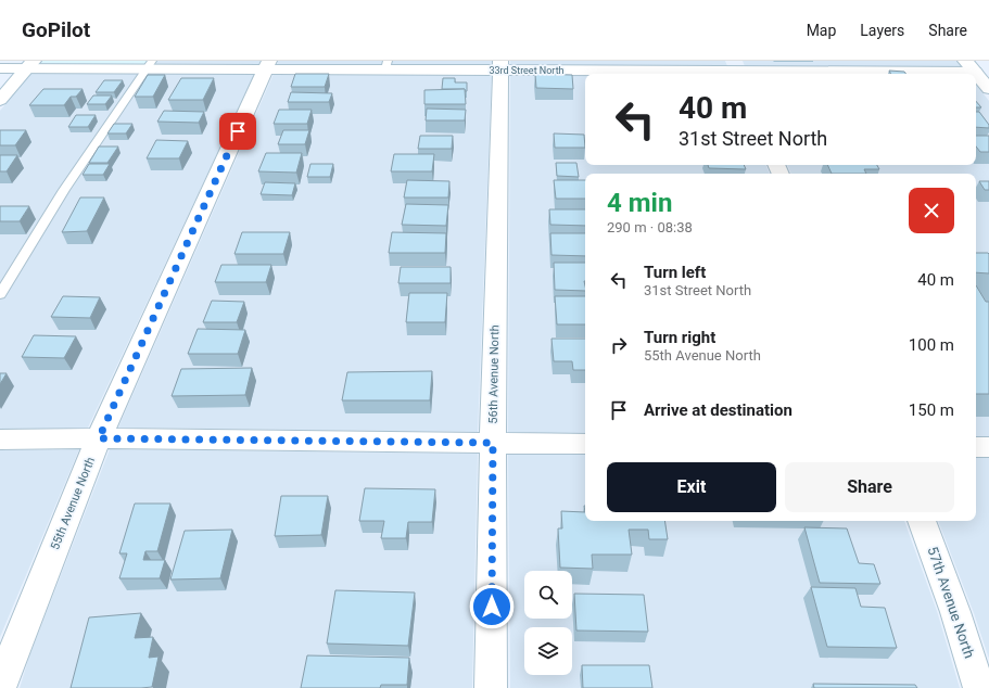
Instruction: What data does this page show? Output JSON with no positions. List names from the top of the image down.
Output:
{
  "streets": {
    "street": [
      "33rd Street North",
      "56th Avenue North",
      "55th Avenue North",
      "57th Avenue North"
    ]
  },
  "crossings": [
    ["33rd Street North", "56th Avenue North"],
    ["33rd Street North", "55th Avenue North"]
  ],
  "page": {
    "header": "GoPilot",
    "nav": ["Map", "Layers", "Share"],
    "turn": ["40 m", "31st Street North"],
    "heading": ["4 min", "290 m · 08:38"],
    "list": [
      {
        "name": "Turn left",
        "note": "31st Street North",
        "value": "40 m"
      },
      {
        "name": "Turn right",
        "note": "55th Avenue North",
        "value": "100 m"
      },
      {
        "name": "Arrive at destination",
        "value": "150 m"
      }
    ],
    "buttons": ["Exit", "Share"]
  }
}
